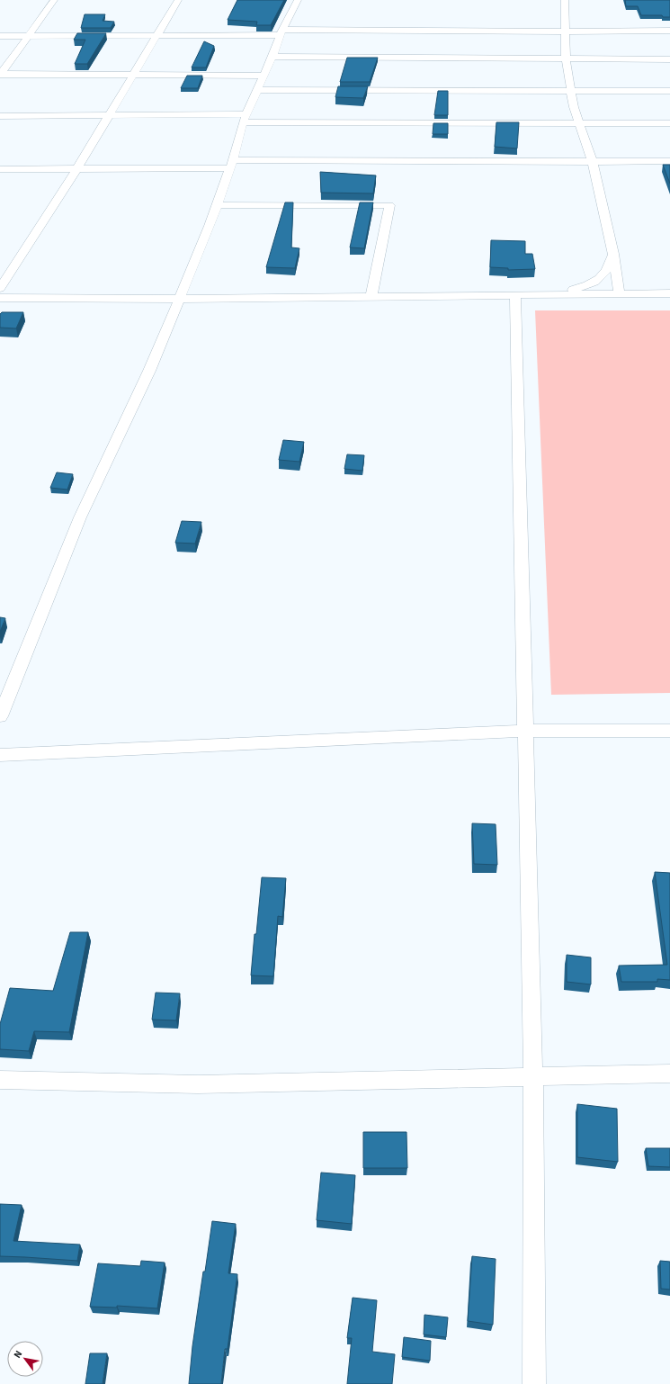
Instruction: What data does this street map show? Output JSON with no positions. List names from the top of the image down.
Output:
{
  "north": "top left"
}
